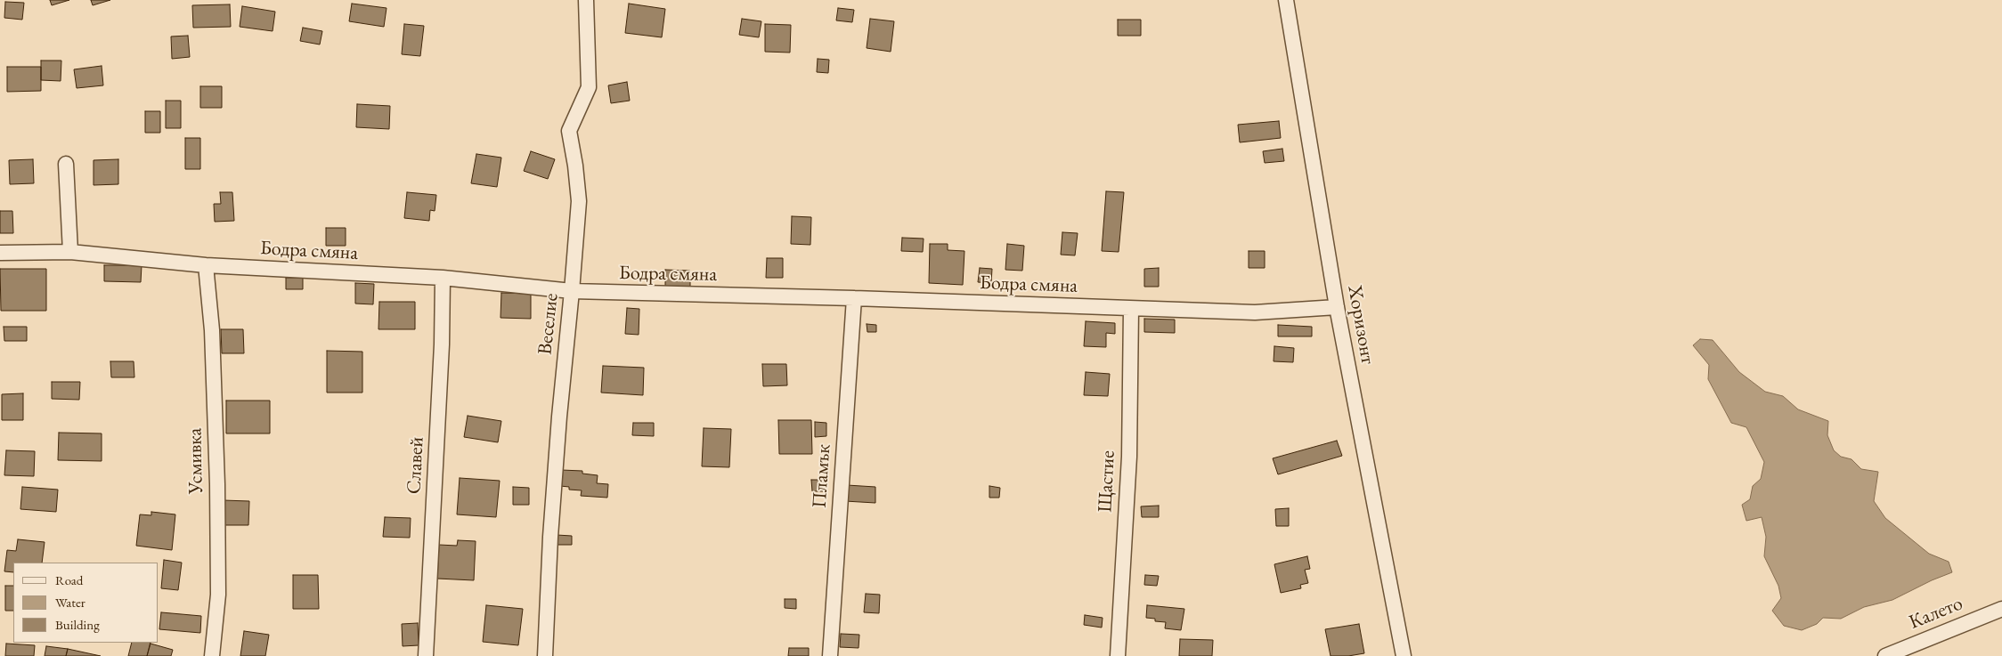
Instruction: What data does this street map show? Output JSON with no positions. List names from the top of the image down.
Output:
{
  "streets": {
    "street": [
      "Бодра смяна",
      "Веселие",
      "Хоризонт",
      "Усмивка",
      "Славей",
      "Пламък",
      "Щастие",
      "Калето"
    ]
  },
  "crossings": [
    ["Бодра смяна", "Веселие"],
    ["Бодра смяна", "Хоризонт"],
    ["Бодра смяна", "Усмивка"],
    ["Бодра смяна", "Славей"],
    ["Бодра смяна", "Пламък"],
    ["Бодра смяна", "Щастие"]
  ],
  "legend": ["Road", "Water", "Building"]
}
